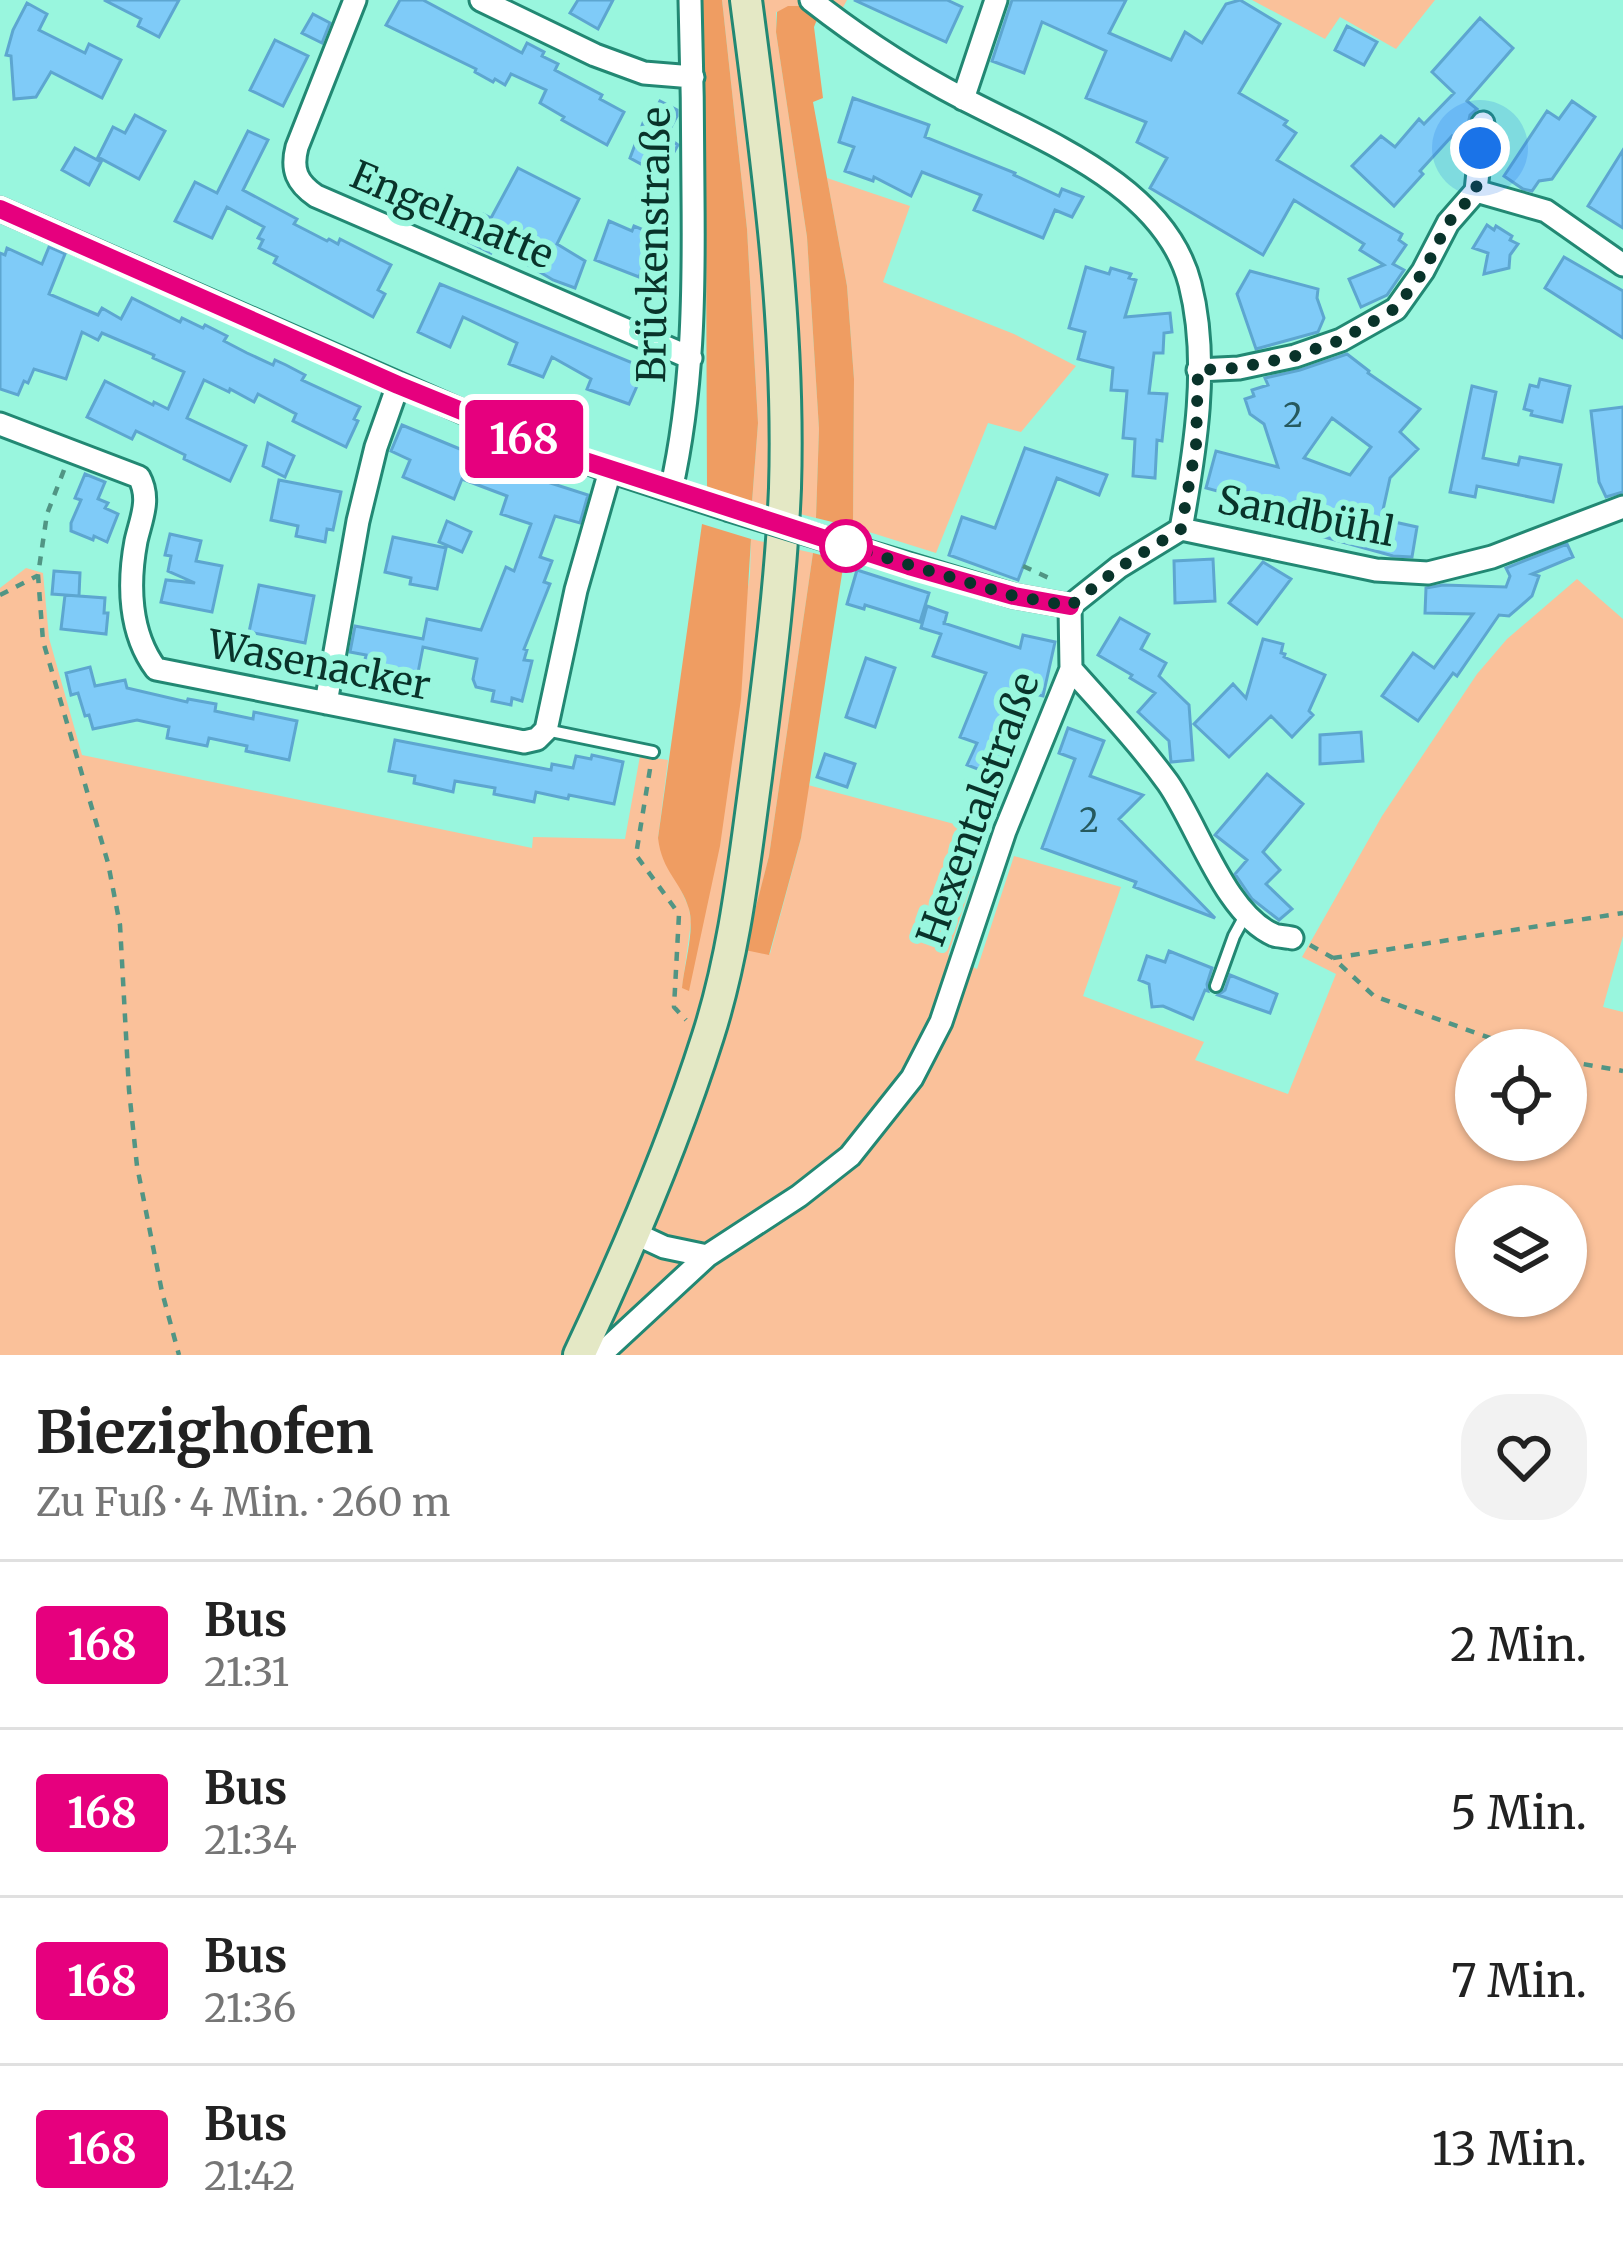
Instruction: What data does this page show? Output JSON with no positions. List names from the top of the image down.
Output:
{
  "streets": {
    "street": [
      "Engelmatte",
      "Brückenstraße",
      "Sandbühl",
      "Wasenacker",
      "Hexentalstraße"
    ]
  },
  "crossings": [
    ["Engelmatte", "Brückenstraße"]
  ],
  "lines": ["bus line 168"],
  "house_numbers": ["2", "2"],
  "page": {
    "on_map": "168",
    "heading": ["Biezighofen", "Zu Fuß · 4 Min. · 260 m"],
    "list": [
      {
        "mark": "168",
        "name": "Bus",
        "note": "21:31",
        "value": "2 Min."
      },
      {
        "mark": "168",
        "name": "Bus",
        "note": "21:34",
        "value": "5 Min."
      },
      {
        "mark": "168",
        "name": "Bus",
        "note": "21:36",
        "value": "7 Min."
      },
      {
        "mark": "168",
        "name": "Bus",
        "note": "21:42",
        "value": "13 Min."
      }
    ]
  }
}
